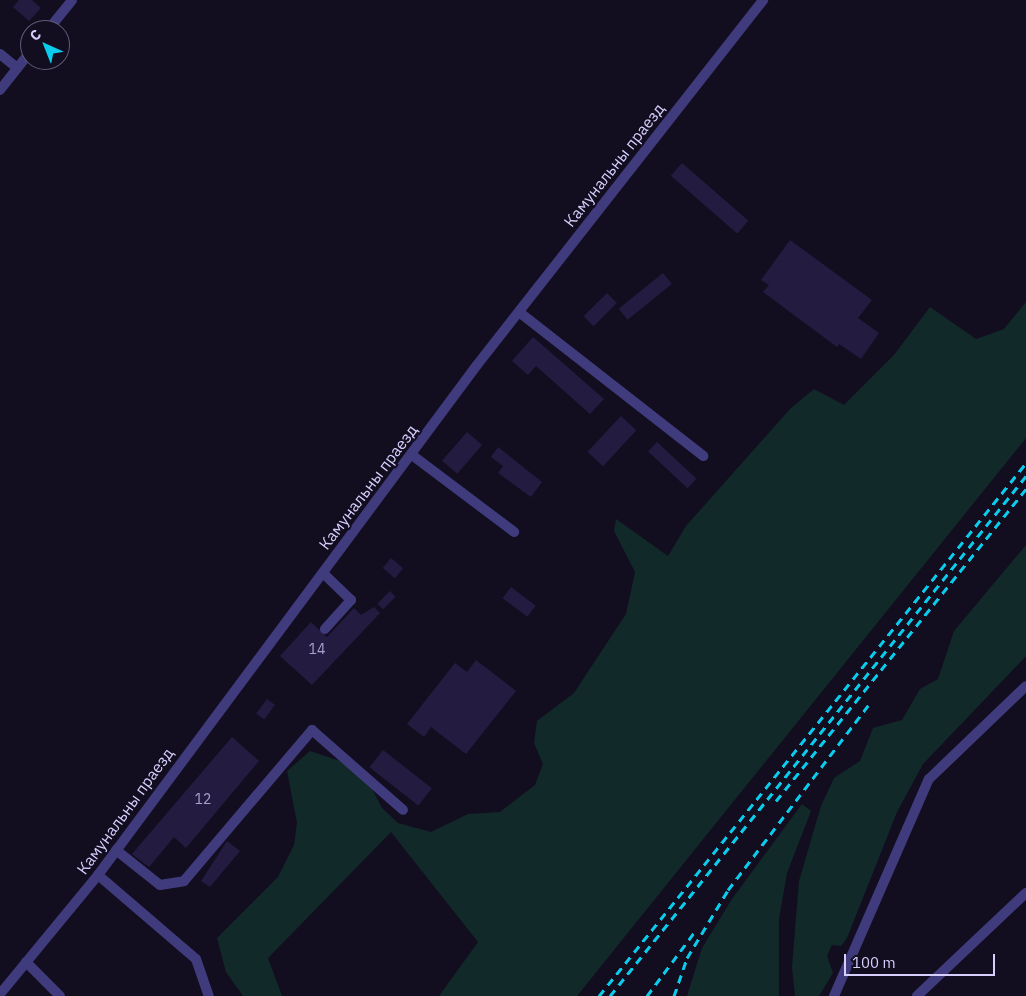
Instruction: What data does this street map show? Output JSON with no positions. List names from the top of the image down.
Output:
{
  "streets": {
    "street": ["Камунальны праезд"]
  },
  "house_numbers": ["14", "12"],
  "scale_bar": "100 m",
  "north": "top left"
}
